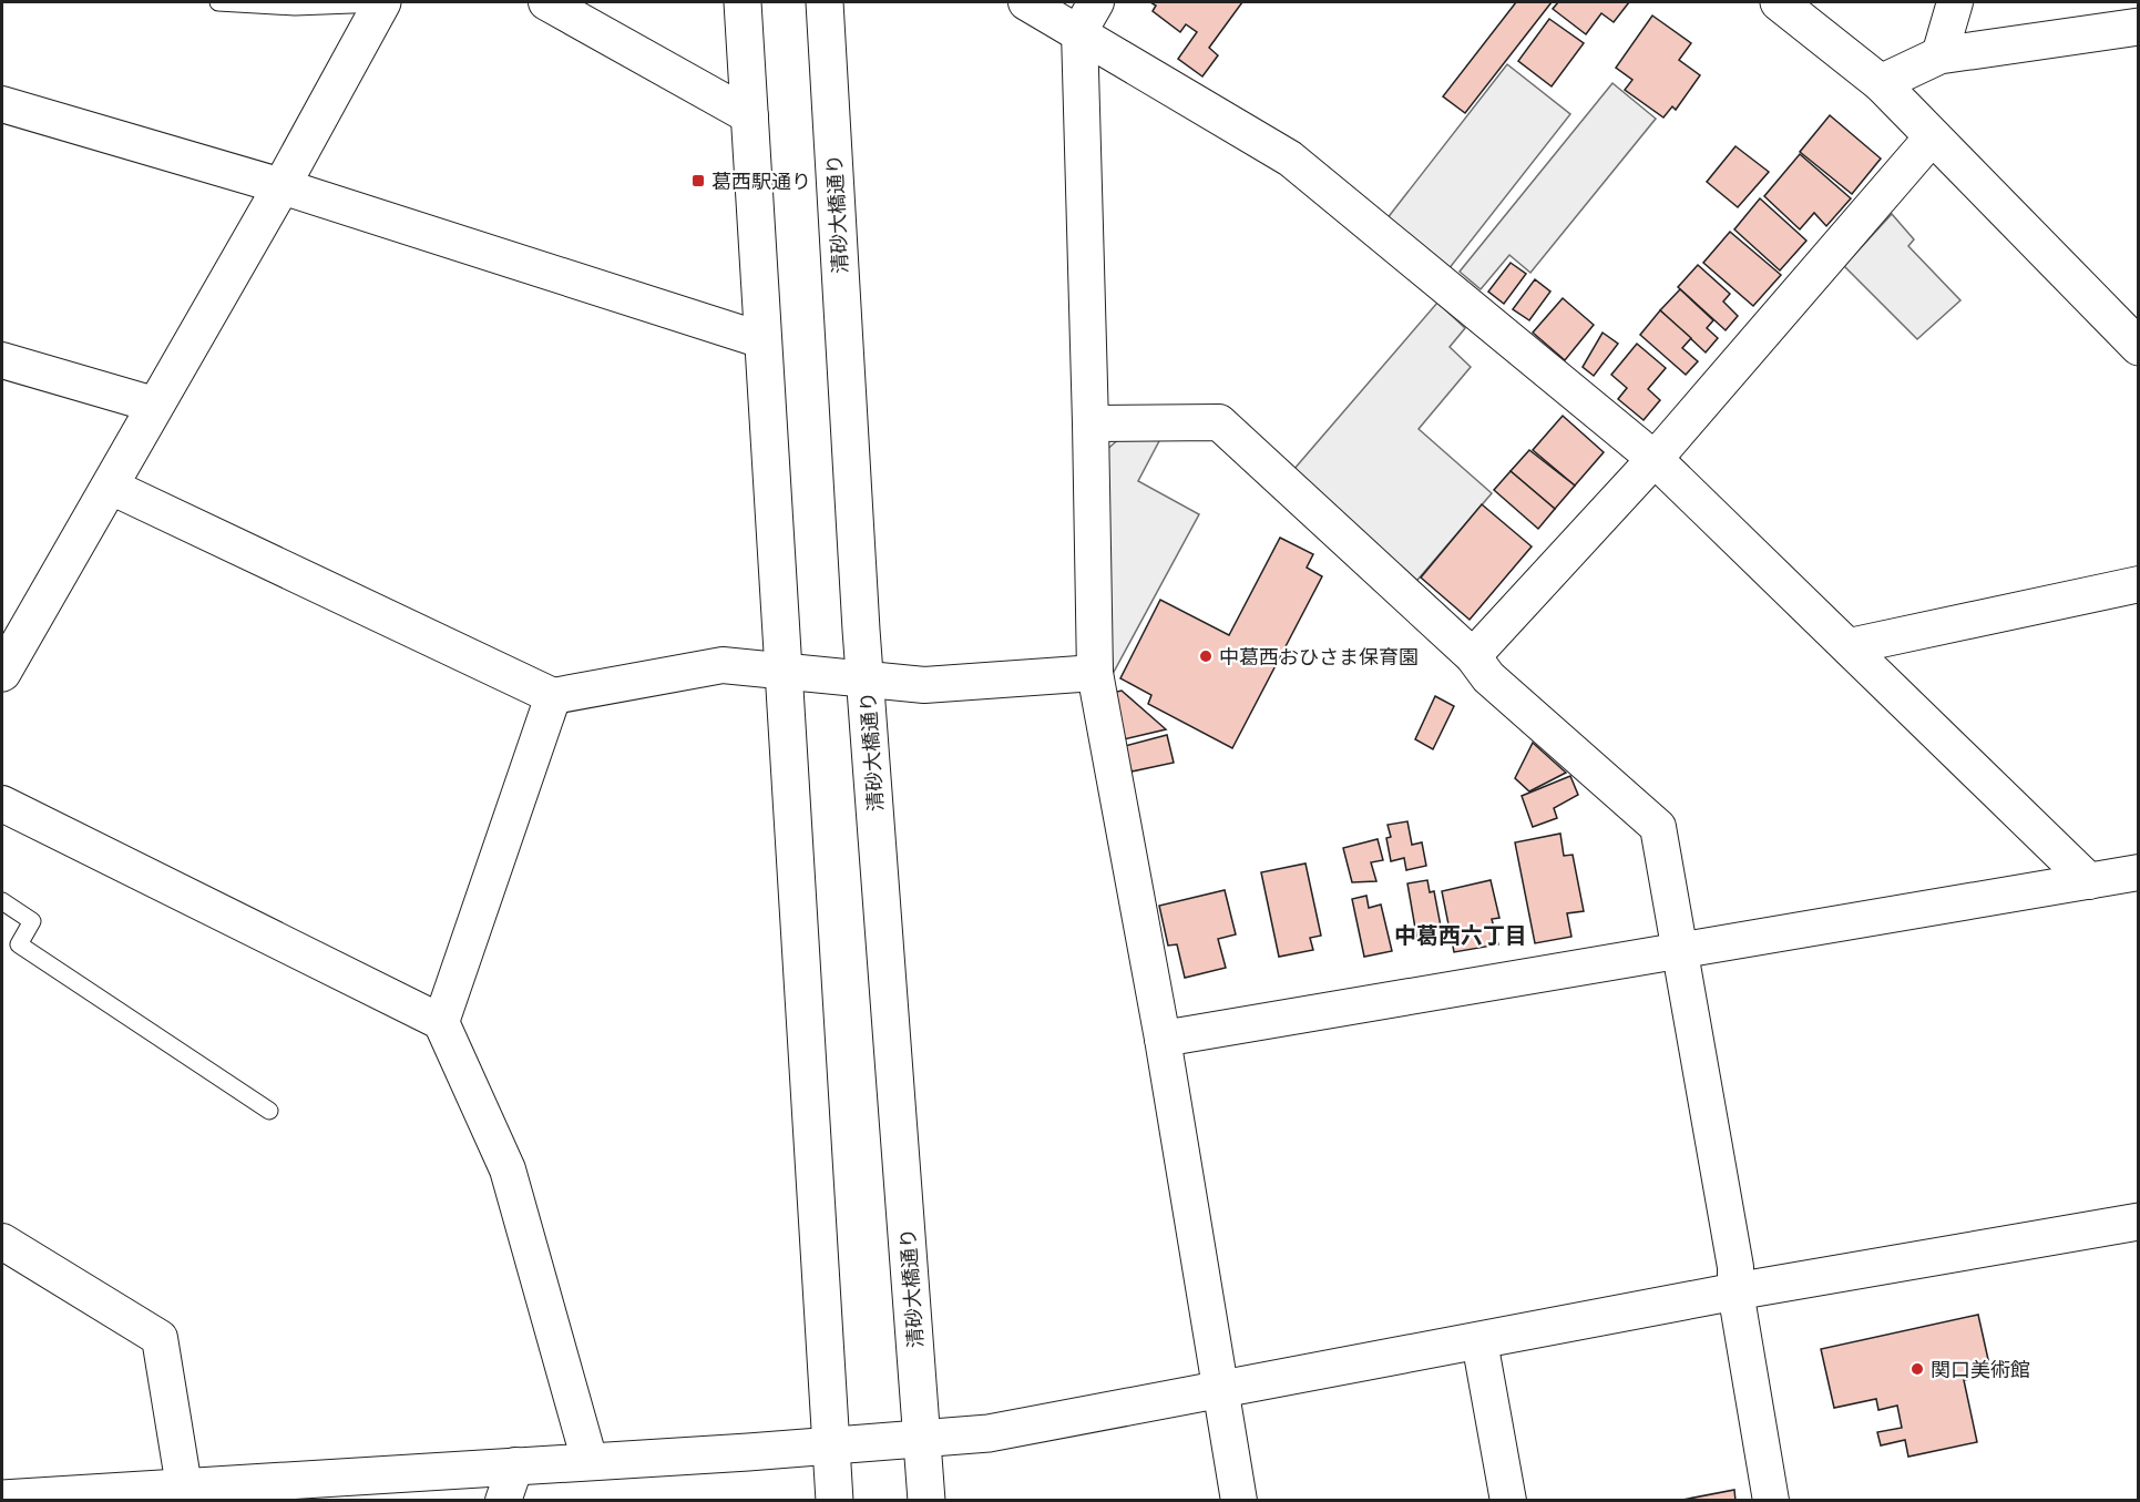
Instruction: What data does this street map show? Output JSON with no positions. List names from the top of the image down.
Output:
{
  "streets": {
    "street": ["清砂大橋通り"]
  },
  "districts": ["中葛西六丁目"],
  "places": {
    "transit": ["葛西駅通り"],
    "other": ["中葛西おひさま保育園", "関口美術館"]
  }
}
